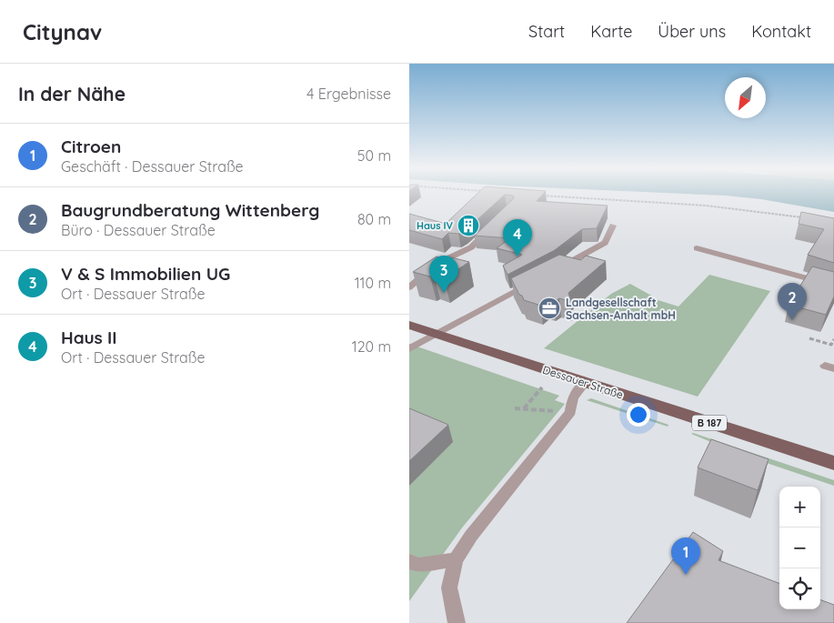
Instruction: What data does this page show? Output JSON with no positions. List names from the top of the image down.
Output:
{
  "streets": {
    "main road": ["Dessauer Straße", "B 187"]
  },
  "places": {
    "building": ["Haus IV"],
    "office": ["Landgesellschaft Sachsen-Anhalt mbH"]
  },
  "north": "bottom left",
  "page": {
    "header": "Citynav",
    "nav": [
      "Start",
      "Karte",
      "Über uns",
      "Kontakt"
    ],
    "heading": ["In der Nähe", "4 Ergebnisse"],
    "list": [
      {
        "mark": "1",
        "name": "Citroen",
        "note": "Geschäft · Dessauer Straße",
        "value": "50 m"
      },
      {
        "mark": "2",
        "name": "Baugrundberatung Wittenberg",
        "note": "Büro · Dessauer Straße",
        "value": "80 m"
      },
      {
        "mark": "3",
        "name": "V & S Immobilien UG",
        "note": "Ort · Dessauer Straße",
        "value": "110 m"
      },
      {
        "mark": "4",
        "name": "Haus II",
        "note": "Ort · Dessauer Straße",
        "value": "120 m"
      }
    ],
    "pins": [
      "4",
      "3",
      "2",
      "1"
    ],
    "map_buttons": ["+", "−"]
  }
}
